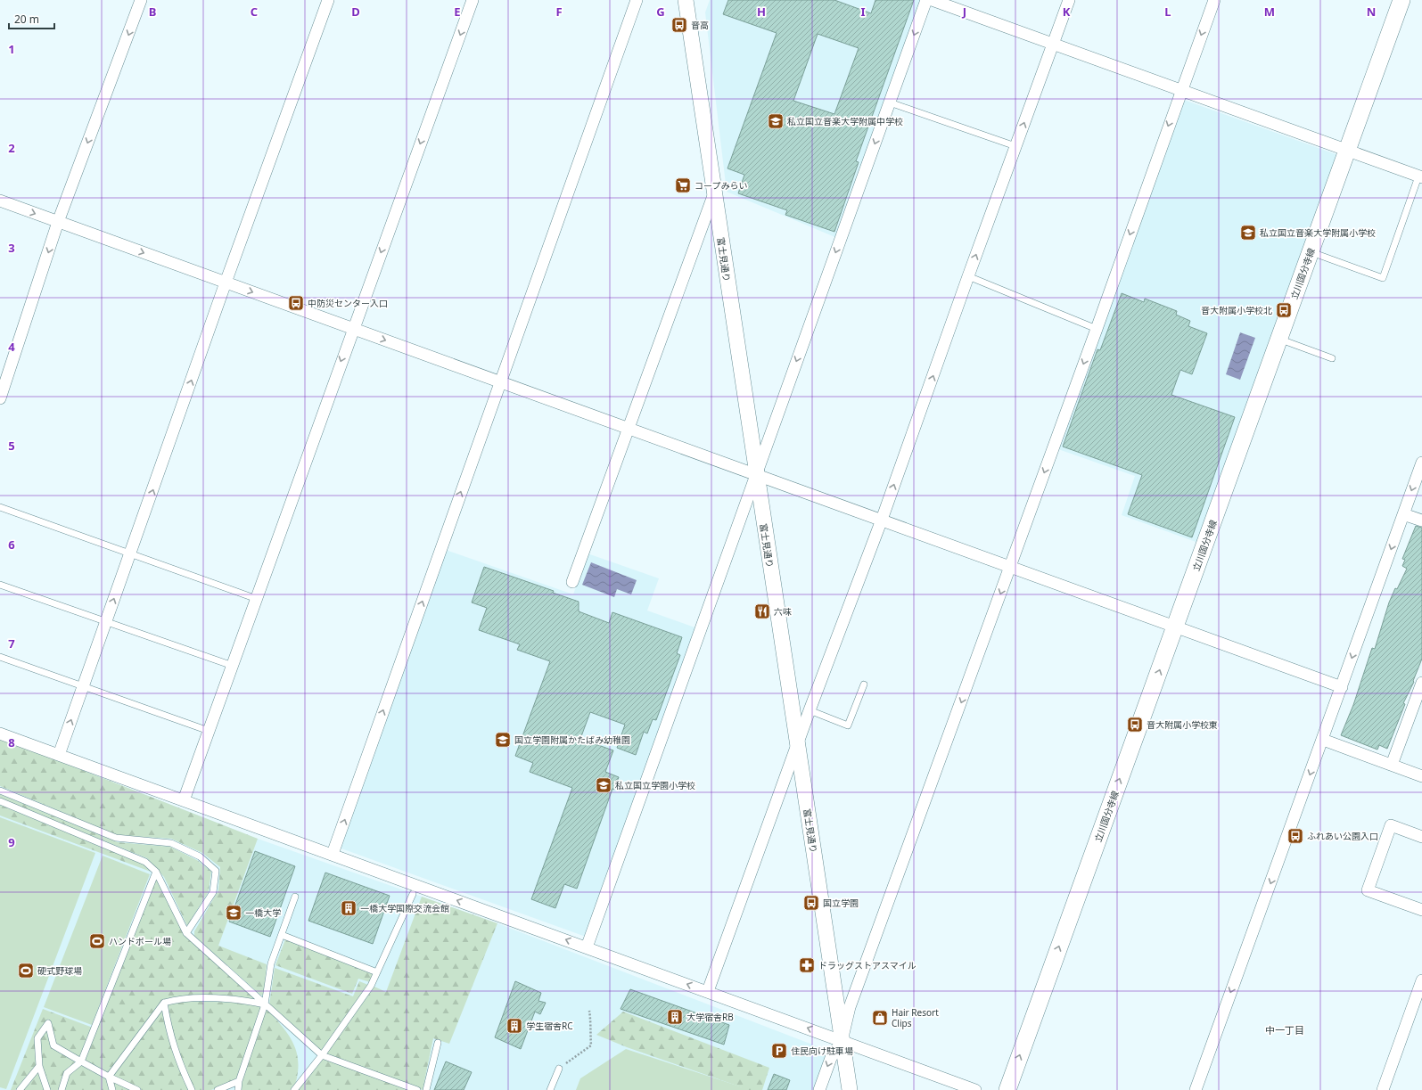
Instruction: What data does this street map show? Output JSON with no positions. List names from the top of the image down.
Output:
{
  "streets": {
    "main road": ["立川国分寺線"],
    "street": ["富士見通り"]
  },
  "one_way": ["立川国分寺線"],
  "districts": ["中一丁目"],
  "places": {
    "bus stop": [
      "音高",
      "中防災センター入口",
      "音大附属小学校北",
      "音大附属小学校東",
      "ふれあい公園入口",
      "国立学園"
    ],
    "school or university": [
      "私立国立音楽大学附属中学校",
      "私立国立音楽大学附属小学校",
      "国立学園附属かたばみ幼稚園",
      "私立国立学園小学校",
      "一橋大学"
    ],
    "supermarket": ["コープみらい"],
    "restaurant": ["六味"],
    "building": ["一橋大学国際交流会館", "大学宿舎RB", "学生宿舎RC"],
    "sports": ["ハンドボール場", "硬式野球場"],
    "pharmacy": ["ドラッグストアスマイル"],
    "shop": ["Hair Resort Clips"],
    "parking": ["住民向け駐車場"]
  },
  "scale_bar": "20 m",
  "grid": {
    "columns": [
      "B",
      "C",
      "D",
      "E",
      "F",
      "G",
      "H",
      "I",
      "J",
      "K",
      "L",
      "M",
      "N"
    ],
    "rows": [
      "1",
      "2",
      "3",
      "4",
      "5",
      "6",
      "7",
      "8",
      "9"
    ]
  }
}
